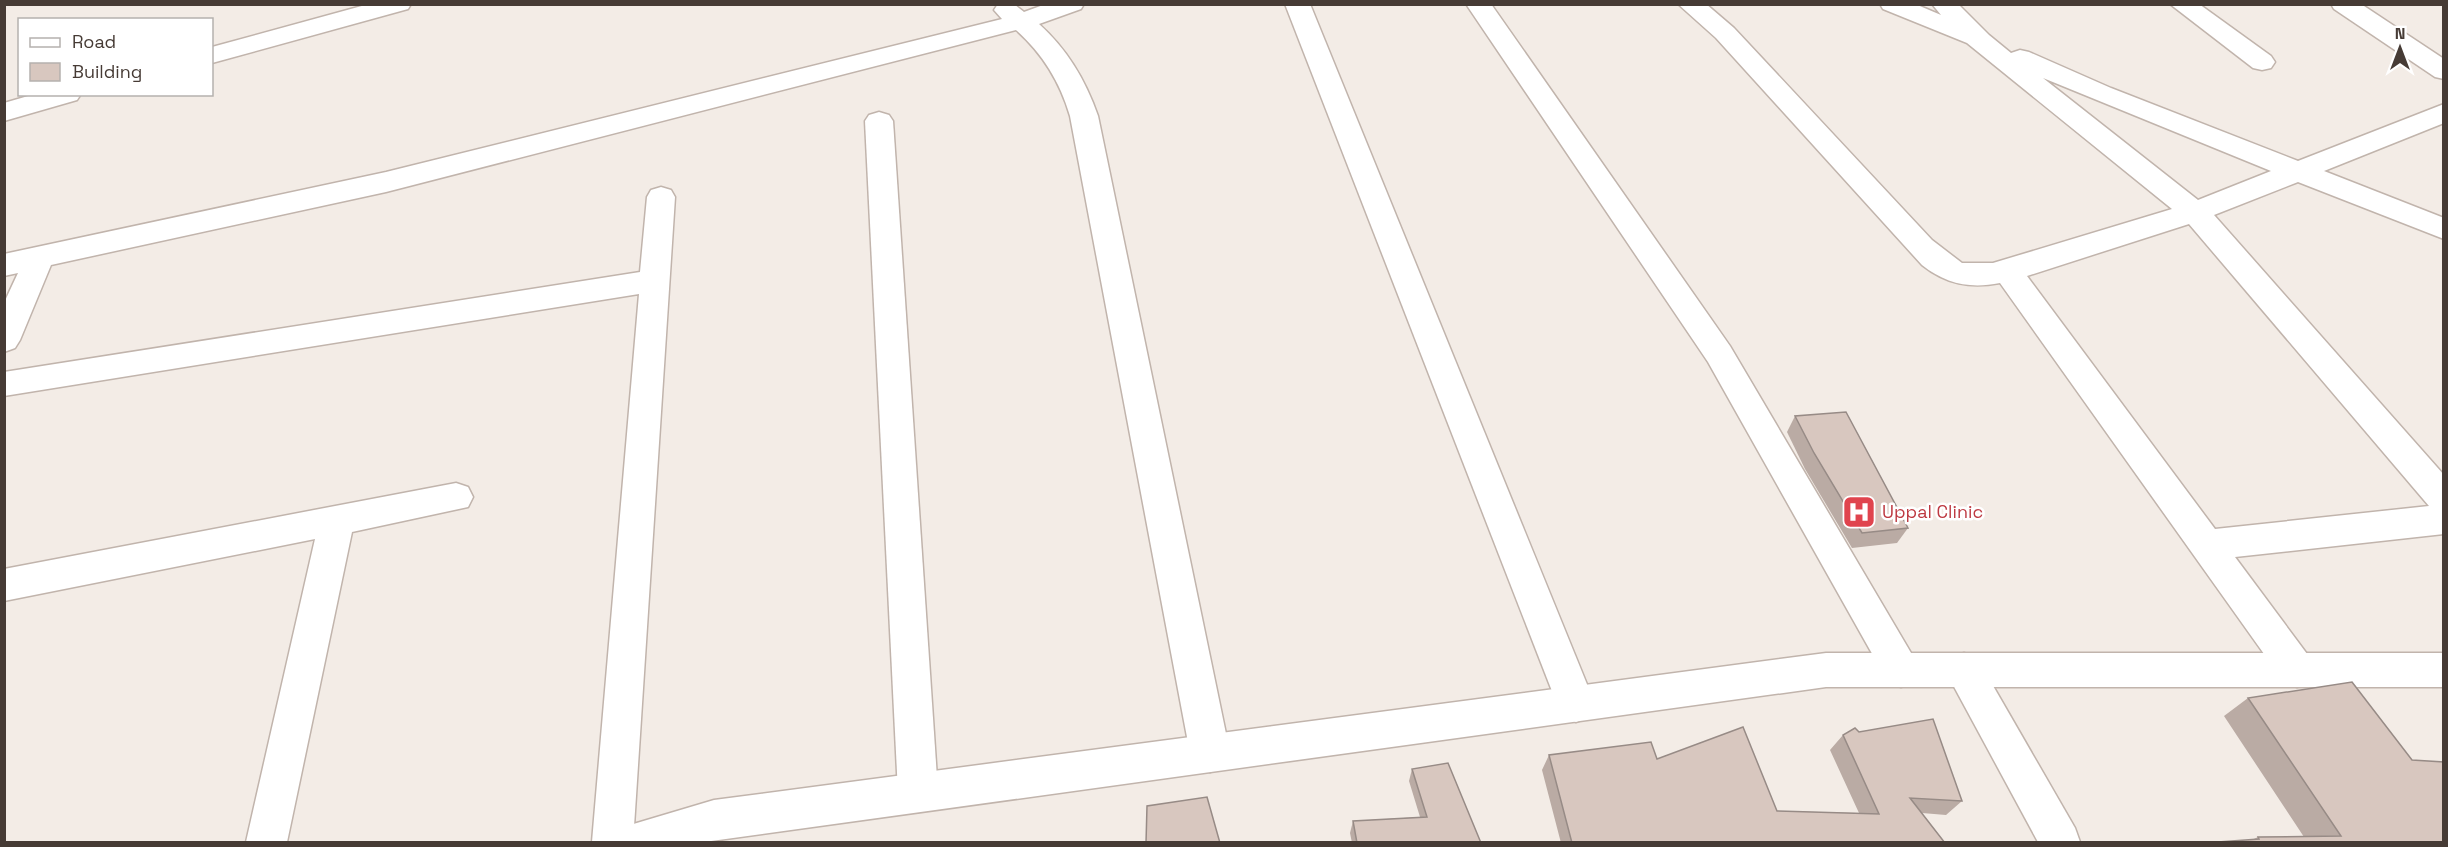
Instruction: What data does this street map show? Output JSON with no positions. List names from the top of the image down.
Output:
{
  "places": {
    "hospital": ["Uppal Clinic"]
  },
  "legend": ["Road", "Building"],
  "north": "top"
}
